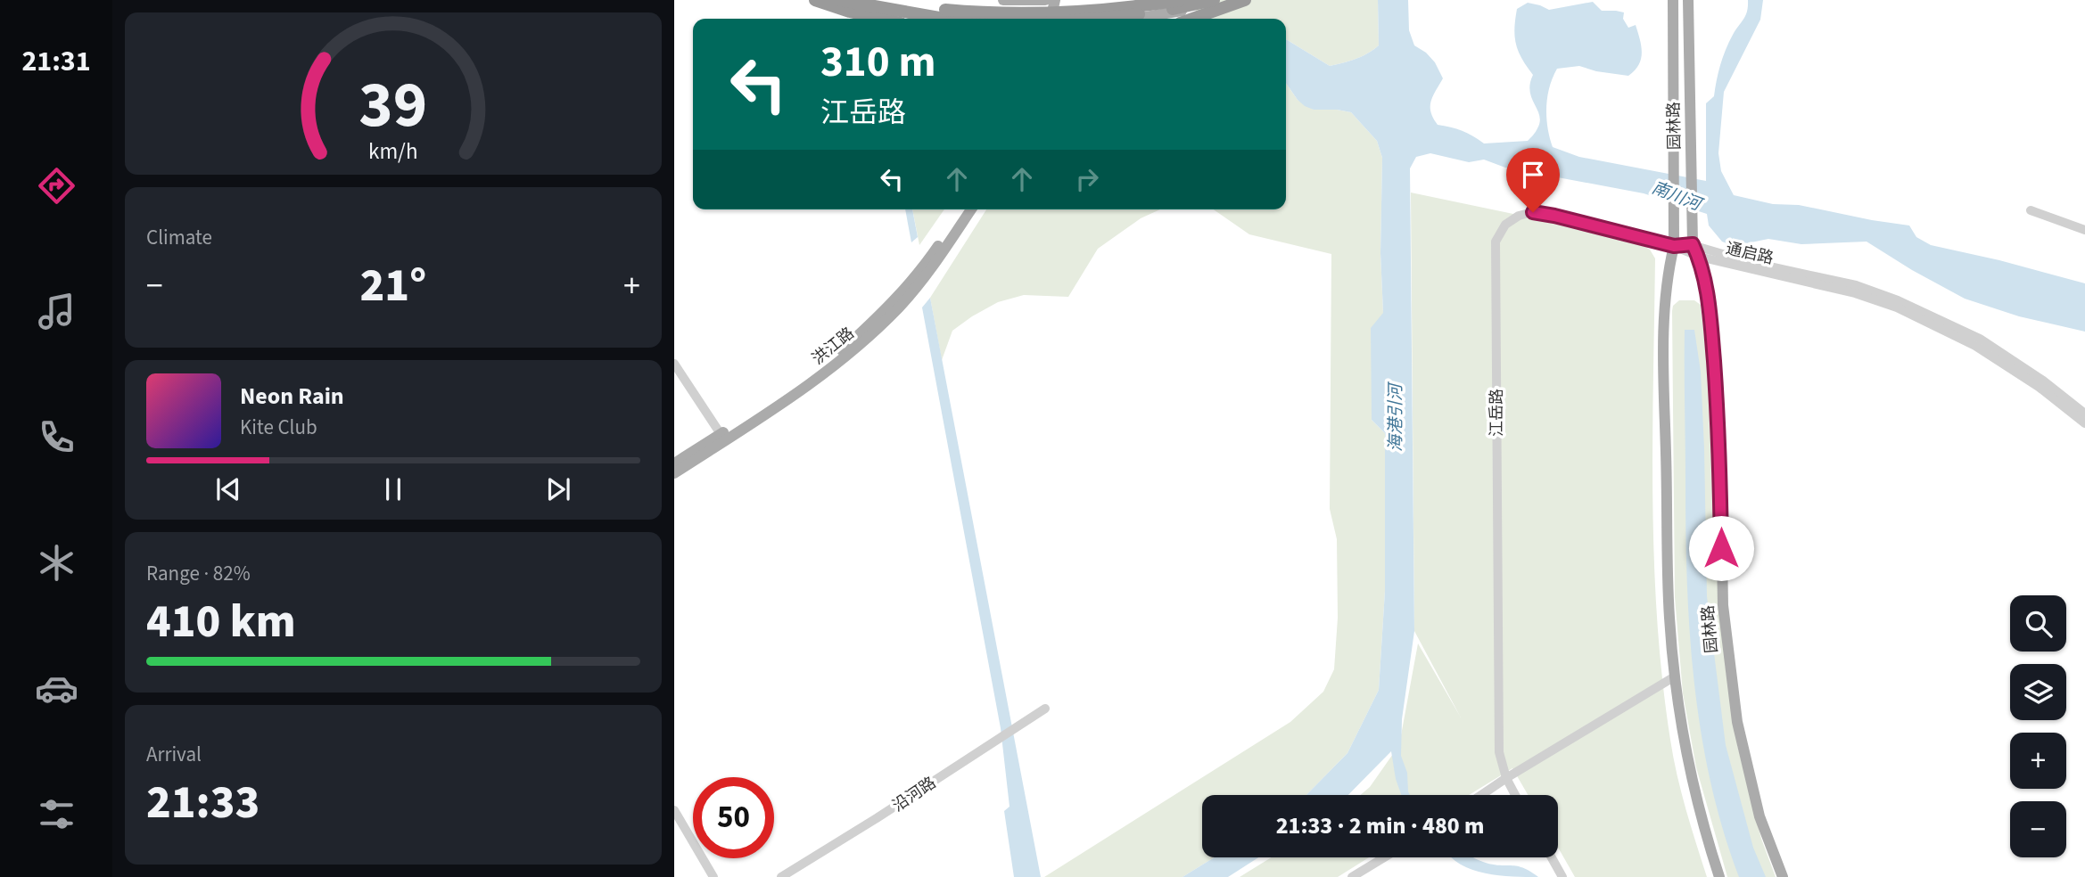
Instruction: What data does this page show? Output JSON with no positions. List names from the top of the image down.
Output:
{
  "streets": {
    "main road": ["园林路", "洪江路"],
    "street": ["通启路", "江岳路", "沿河路"]
  },
  "crossings": [
    ["园林路", "通启路"],
    ["园林路", "江岳路"],
    ["通启路", "江岳路"]
  ],
  "water": ["南川河", "海港引河"],
  "page": {
    "tabs": "21:31",
    "turn": ["310 m", "江岳路"],
    "tile": [
      "Climate",
      ["Range · 82%", "410 km"],
      ["Arrival", "21:33"]
    ],
    "heat": ["−", "21°", "+"],
    "song": ["Neon Rain", "Kite Club"],
    "map_buttons": ["+", "−"],
    "limit": "50",
    "trip": "21:33 · 2 min · 480 m",
    "gauge": ["39", "km/h"]
  }
}
